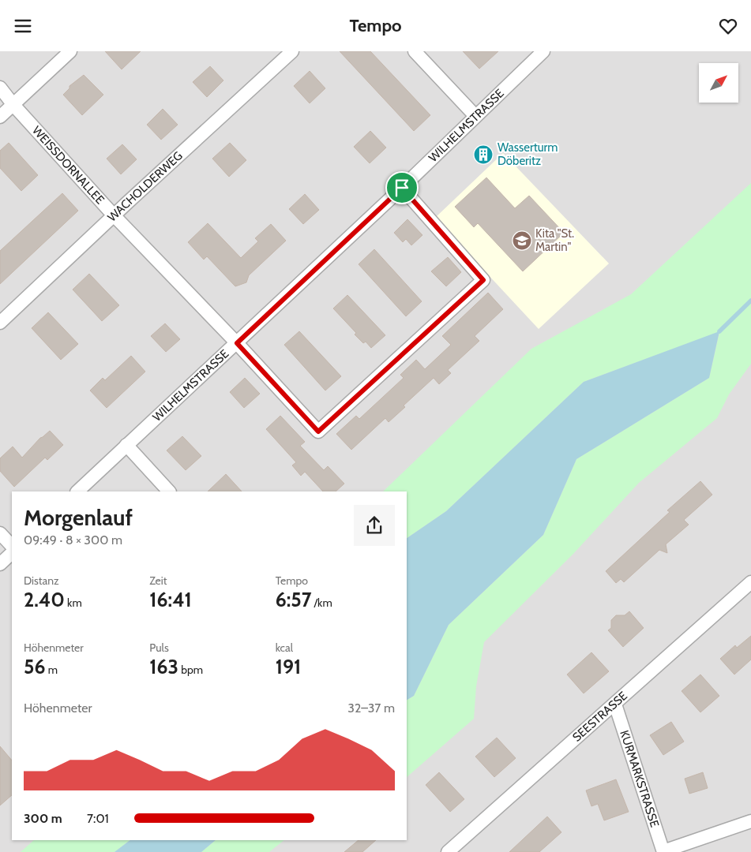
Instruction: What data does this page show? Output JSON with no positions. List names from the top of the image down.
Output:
{
  "streets": {
    "street": [
      "WILHELMSTRASSE",
      "WEISSDORNALLEE",
      "WACHOLDERWEG",
      "SEESTRASSE",
      "KURMARKSTRASSE"
    ]
  },
  "crossings": [
    ["WILHELMSTRASSE", "WEISSDORNALLEE"],
    ["WEISSDORNALLEE", "WACHOLDERWEG"],
    ["SEESTRASSE", "KURMARKSTRASSE"]
  ],
  "places": {
    "building": ["Wasserturm Döberitz"],
    "school or university": ["Kita \"St. Martin\""]
  },
  "north": "top right",
  "page": {
    "header": "Tempo",
    "heading": ["Morgenlauf", "09:49 · 8 × 300 m"],
    "stats": [
      ["Distanz", "2.40 km"],
      ["Zeit", "16:41"],
      ["Tempo", "6:57 /km"],
      ["Höhenmeter", "56 m"],
      ["Puls", "163 bpm"],
      ["kcal", "191"]
    ],
    "chart": ["Höhenmeter", "32–37 m"],
    "list": [
      {
        "name": "300 m",
        "note": "7:01"
      }
    ]
  }
}
